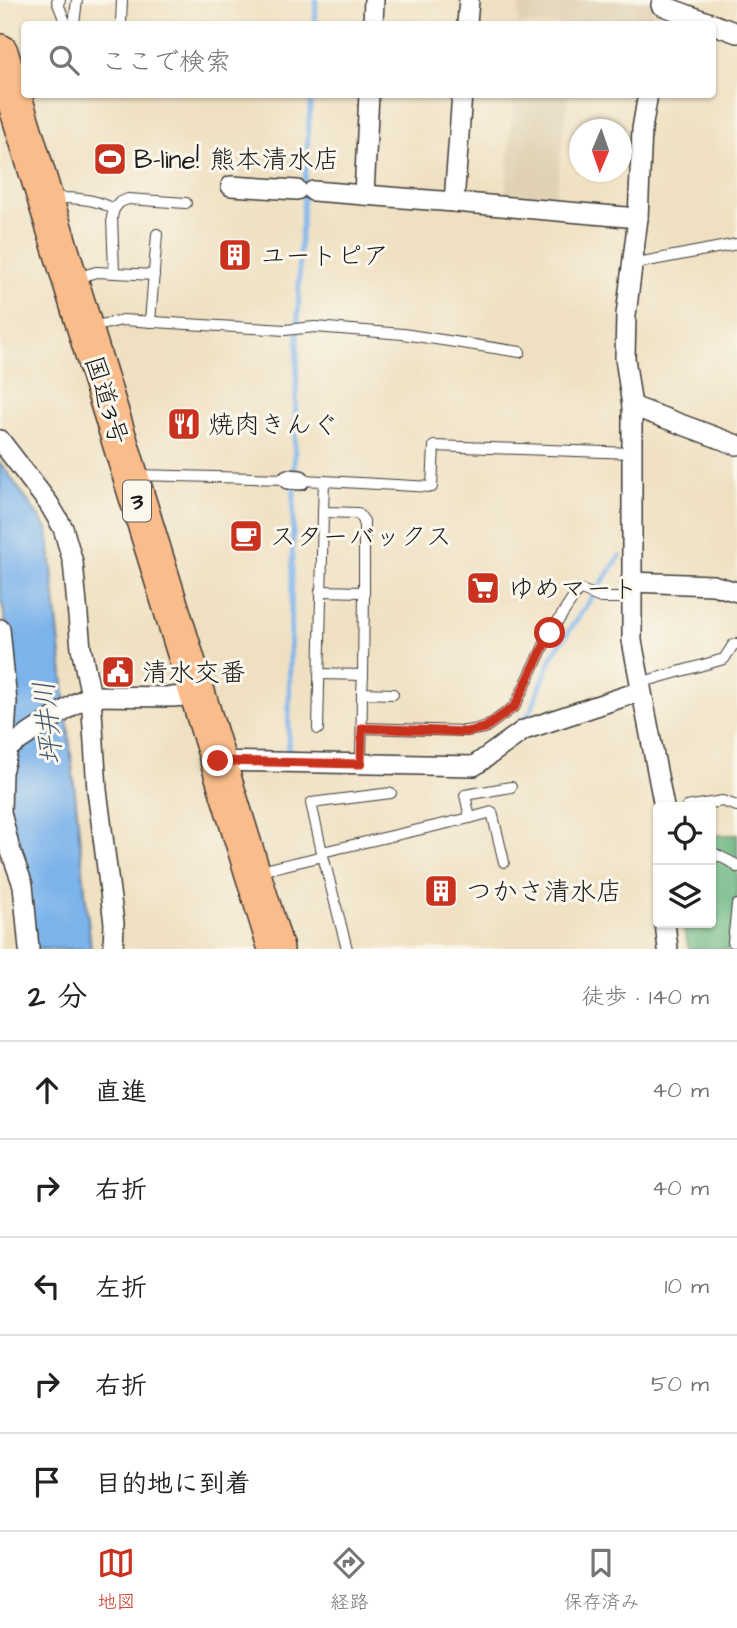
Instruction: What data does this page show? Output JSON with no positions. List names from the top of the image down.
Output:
{
  "streets": {
    "highway": ["国道3号", "3"]
  },
  "water": ["坪井川"],
  "places": {
    "sports": ["B-line! 熊本清水店"],
    "building": ["ユートピア", "つかさ清水店"],
    "restaurant": ["焼肉きんぐ"],
    "cafe": ["スターバックス"],
    "supermarket": ["ゆめマート"],
    "public building": ["清水交番"]
  },
  "north": "bottom",
  "page": {
    "search": "ここで検索",
    "heading": ["2 分", "徒歩 · 140 m"],
    "list": [
      ["直進", "40 m"],
      ["右折", "40 m"],
      ["左折", "10 m"],
      ["右折", "50 m"],
      "目的地に到着"
    ],
    "nav": ["地図", "経路", "保存済み"]
  }
}
